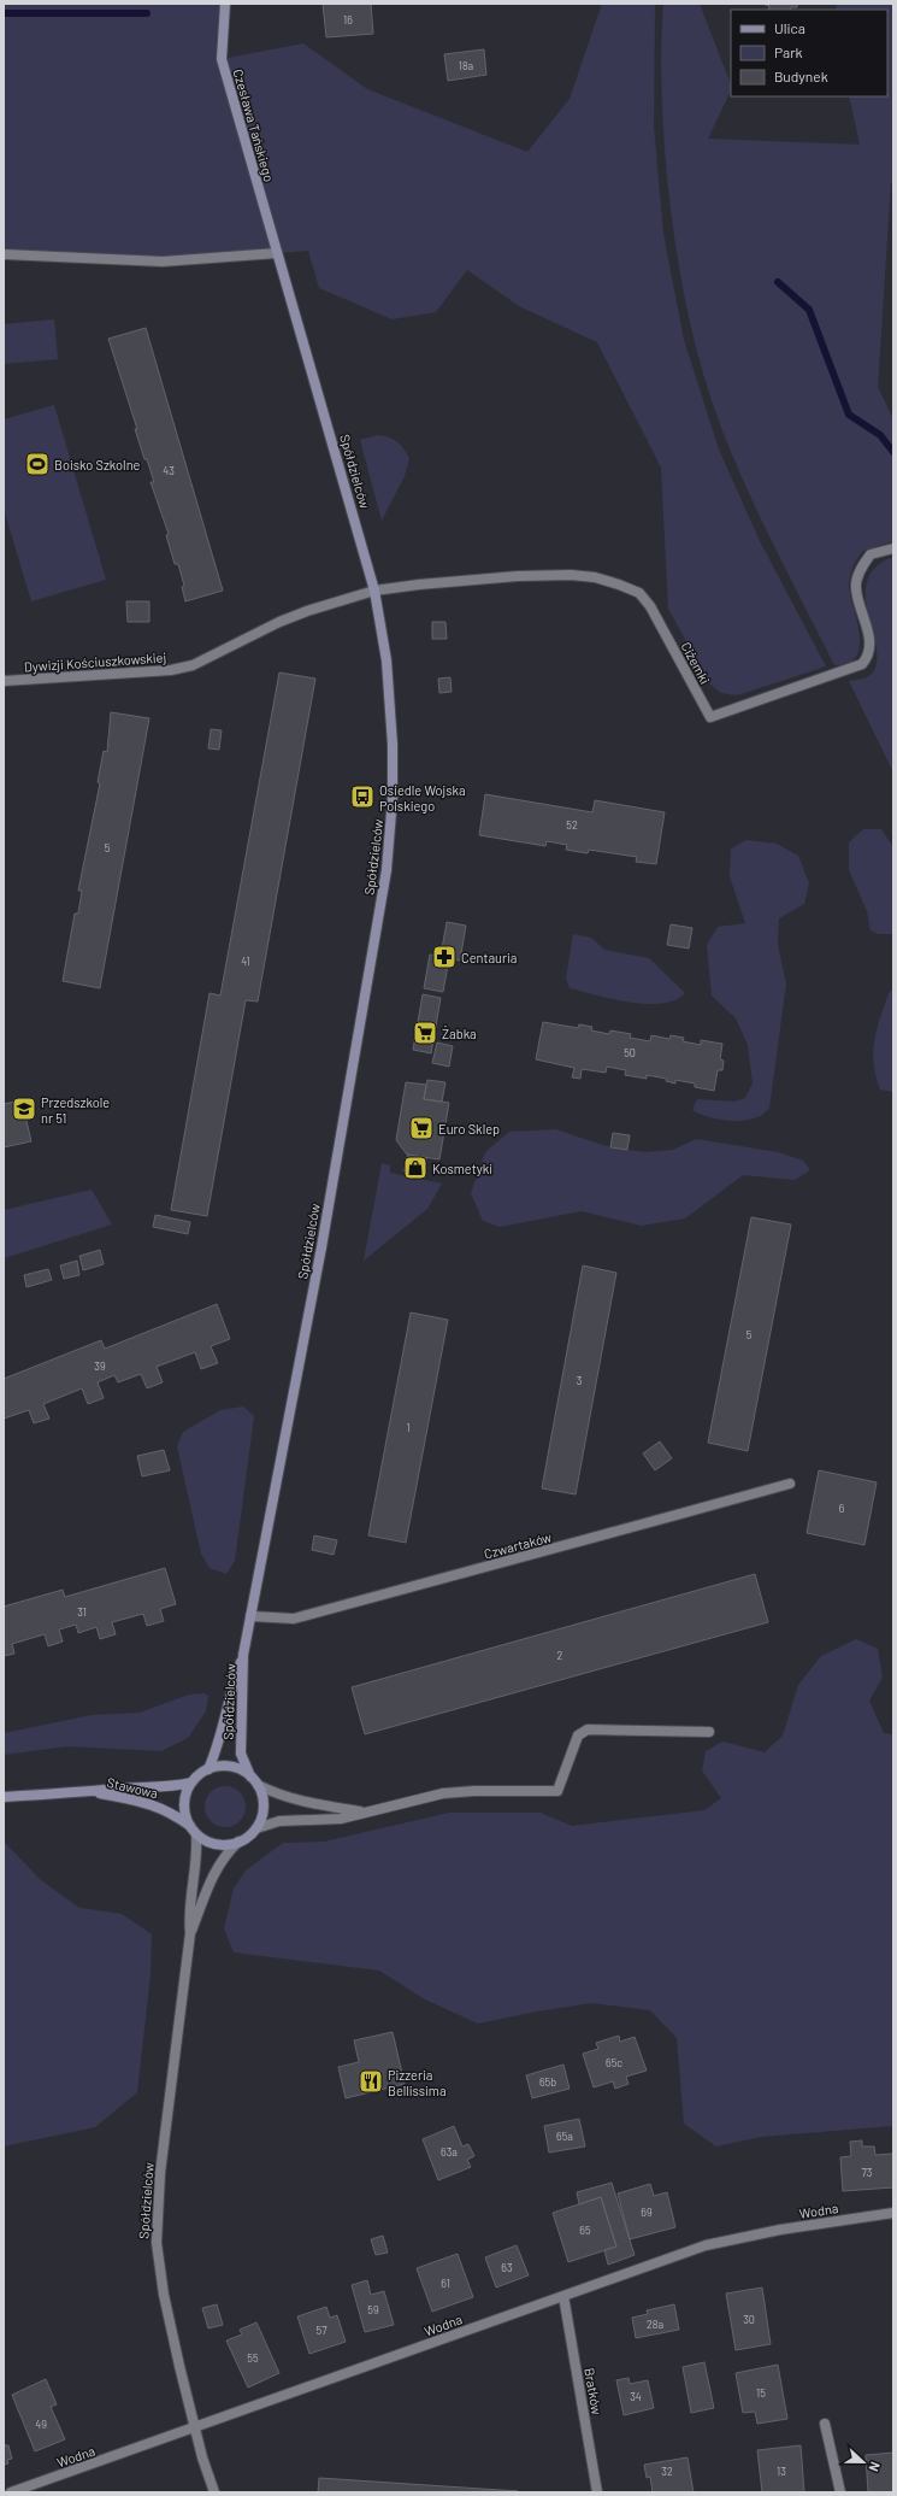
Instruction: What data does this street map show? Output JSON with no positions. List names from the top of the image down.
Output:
{
  "streets": {
    "street": [
      "Czesława Tańskiego",
      "Spółdzielców",
      "Dywizji Kościuszkowskiej",
      "Ciżemki",
      "Czwartaków",
      "Stawowa",
      "Wodna",
      "Bratków"
    ]
  },
  "crossings": [
    ["Czesława Tańskiego", "Spółdzielców"],
    ["Spółdzielców", "Dywizji Kościuszkowskiej"],
    ["Spółdzielców", "Ciżemki"],
    ["Spółdzielców", "Czwartaków"],
    ["Spółdzielców", "Stawowa"],
    ["Spółdzielców", "Wodna"],
    ["Dywizji Kościuszkowskiej", "Ciżemki"],
    ["Wodna", "Bratków"]
  ],
  "places": {
    "sports": ["Boisko Szkolne"],
    "bus stop": ["Osiedle Wojska Polskiego"],
    "pharmacy": ["Centauria"],
    "supermarket": ["Żabka", "Euro Sklep"],
    "school or university": ["Przedszkole nr 51"],
    "shop": ["Kosmetyki"],
    "restaurant": ["Pizzeria Bellissima"]
  },
  "house_numbers": [
    "16",
    "18a",
    "43",
    "52",
    "5",
    "41",
    "50",
    "5",
    "39",
    "3",
    "1",
    "6",
    "31",
    "2",
    "65c",
    "65b",
    "65a",
    "63a",
    "73",
    "69",
    "65",
    "63",
    "61",
    "59",
    "30",
    "28a",
    "57",
    "55",
    "15",
    "34",
    "49",
    "32",
    "13"
  ],
  "legend": ["Ulica", "Park", "Budynek"],
  "north": "right"
}
